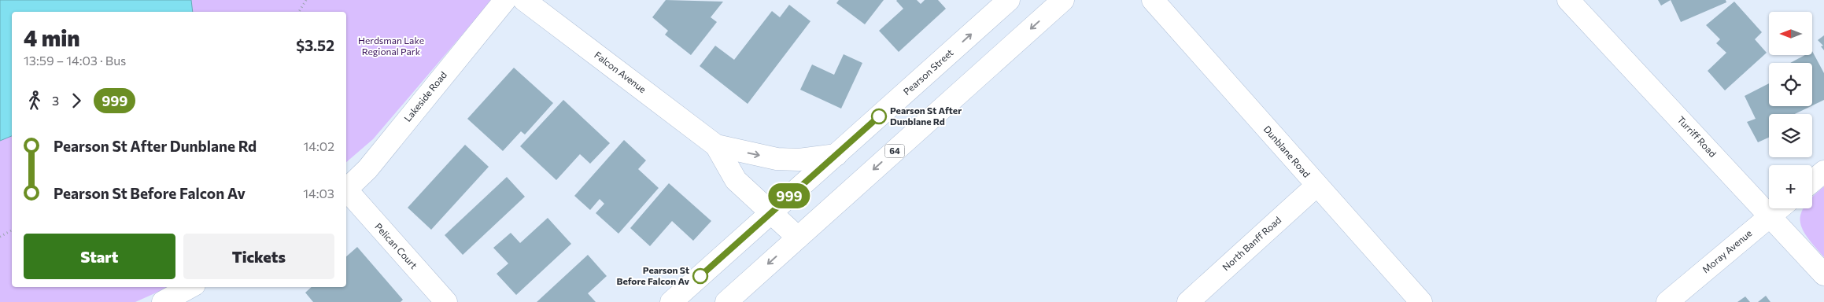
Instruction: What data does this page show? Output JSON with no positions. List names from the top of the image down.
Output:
{
  "streets": {
    "street": [
      "Falcon Avenue",
      "Pearson Street",
      "Lakeside Road",
      "Turriff Road",
      "64",
      "Dunblane Road",
      "North Banff Road",
      "Pelican Court",
      "Moray Avenue"
    ]
  },
  "crossings": [
    ["Falcon Avenue", "Pearson Street"],
    ["Falcon Avenue", "64"],
    ["Turriff Road", "Moray Avenue"],
    ["Dunblane Road", "North Banff Road"]
  ],
  "parks": ["Herdsman Lake Regional Park"],
  "places": ["Pearson St After Dunblane Rd", "Pearson St Before Falcon Av"],
  "lines": ["bus line 999"],
  "north": "left",
  "page": {
    "on_map": "999",
    "map_buttons": "+",
    "heading": ["4 min", "13:59 – 14:03 · Bus", "$3.52"],
    "legs": ["3", "999"],
    "list": [
      {
        "name": "Pearson St After Dunblane Rd",
        "value": "14:02"
      },
      {
        "name": "Pearson St Before Falcon Av",
        "value": "14:03"
      }
    ],
    "buttons": ["Start", "Tickets"]
  }
}
